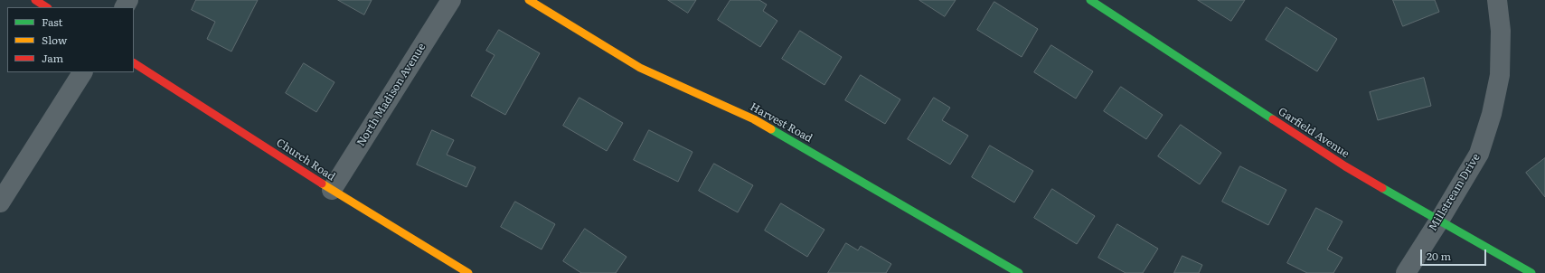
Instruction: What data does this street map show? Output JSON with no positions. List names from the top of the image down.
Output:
{
  "streets": {
    "street": [
      "North Madison Avenue",
      "Harvest Road",
      "Garfield Avenue",
      "Church Road",
      "Millstream Drive"
    ]
  },
  "crossings": [
    ["North Madison Avenue", "Church Road"],
    ["Garfield Avenue", "Millstream Drive"]
  ],
  "legend": ["Fast", "Slow", "Jam"],
  "scale_bar": "20 m"
}
